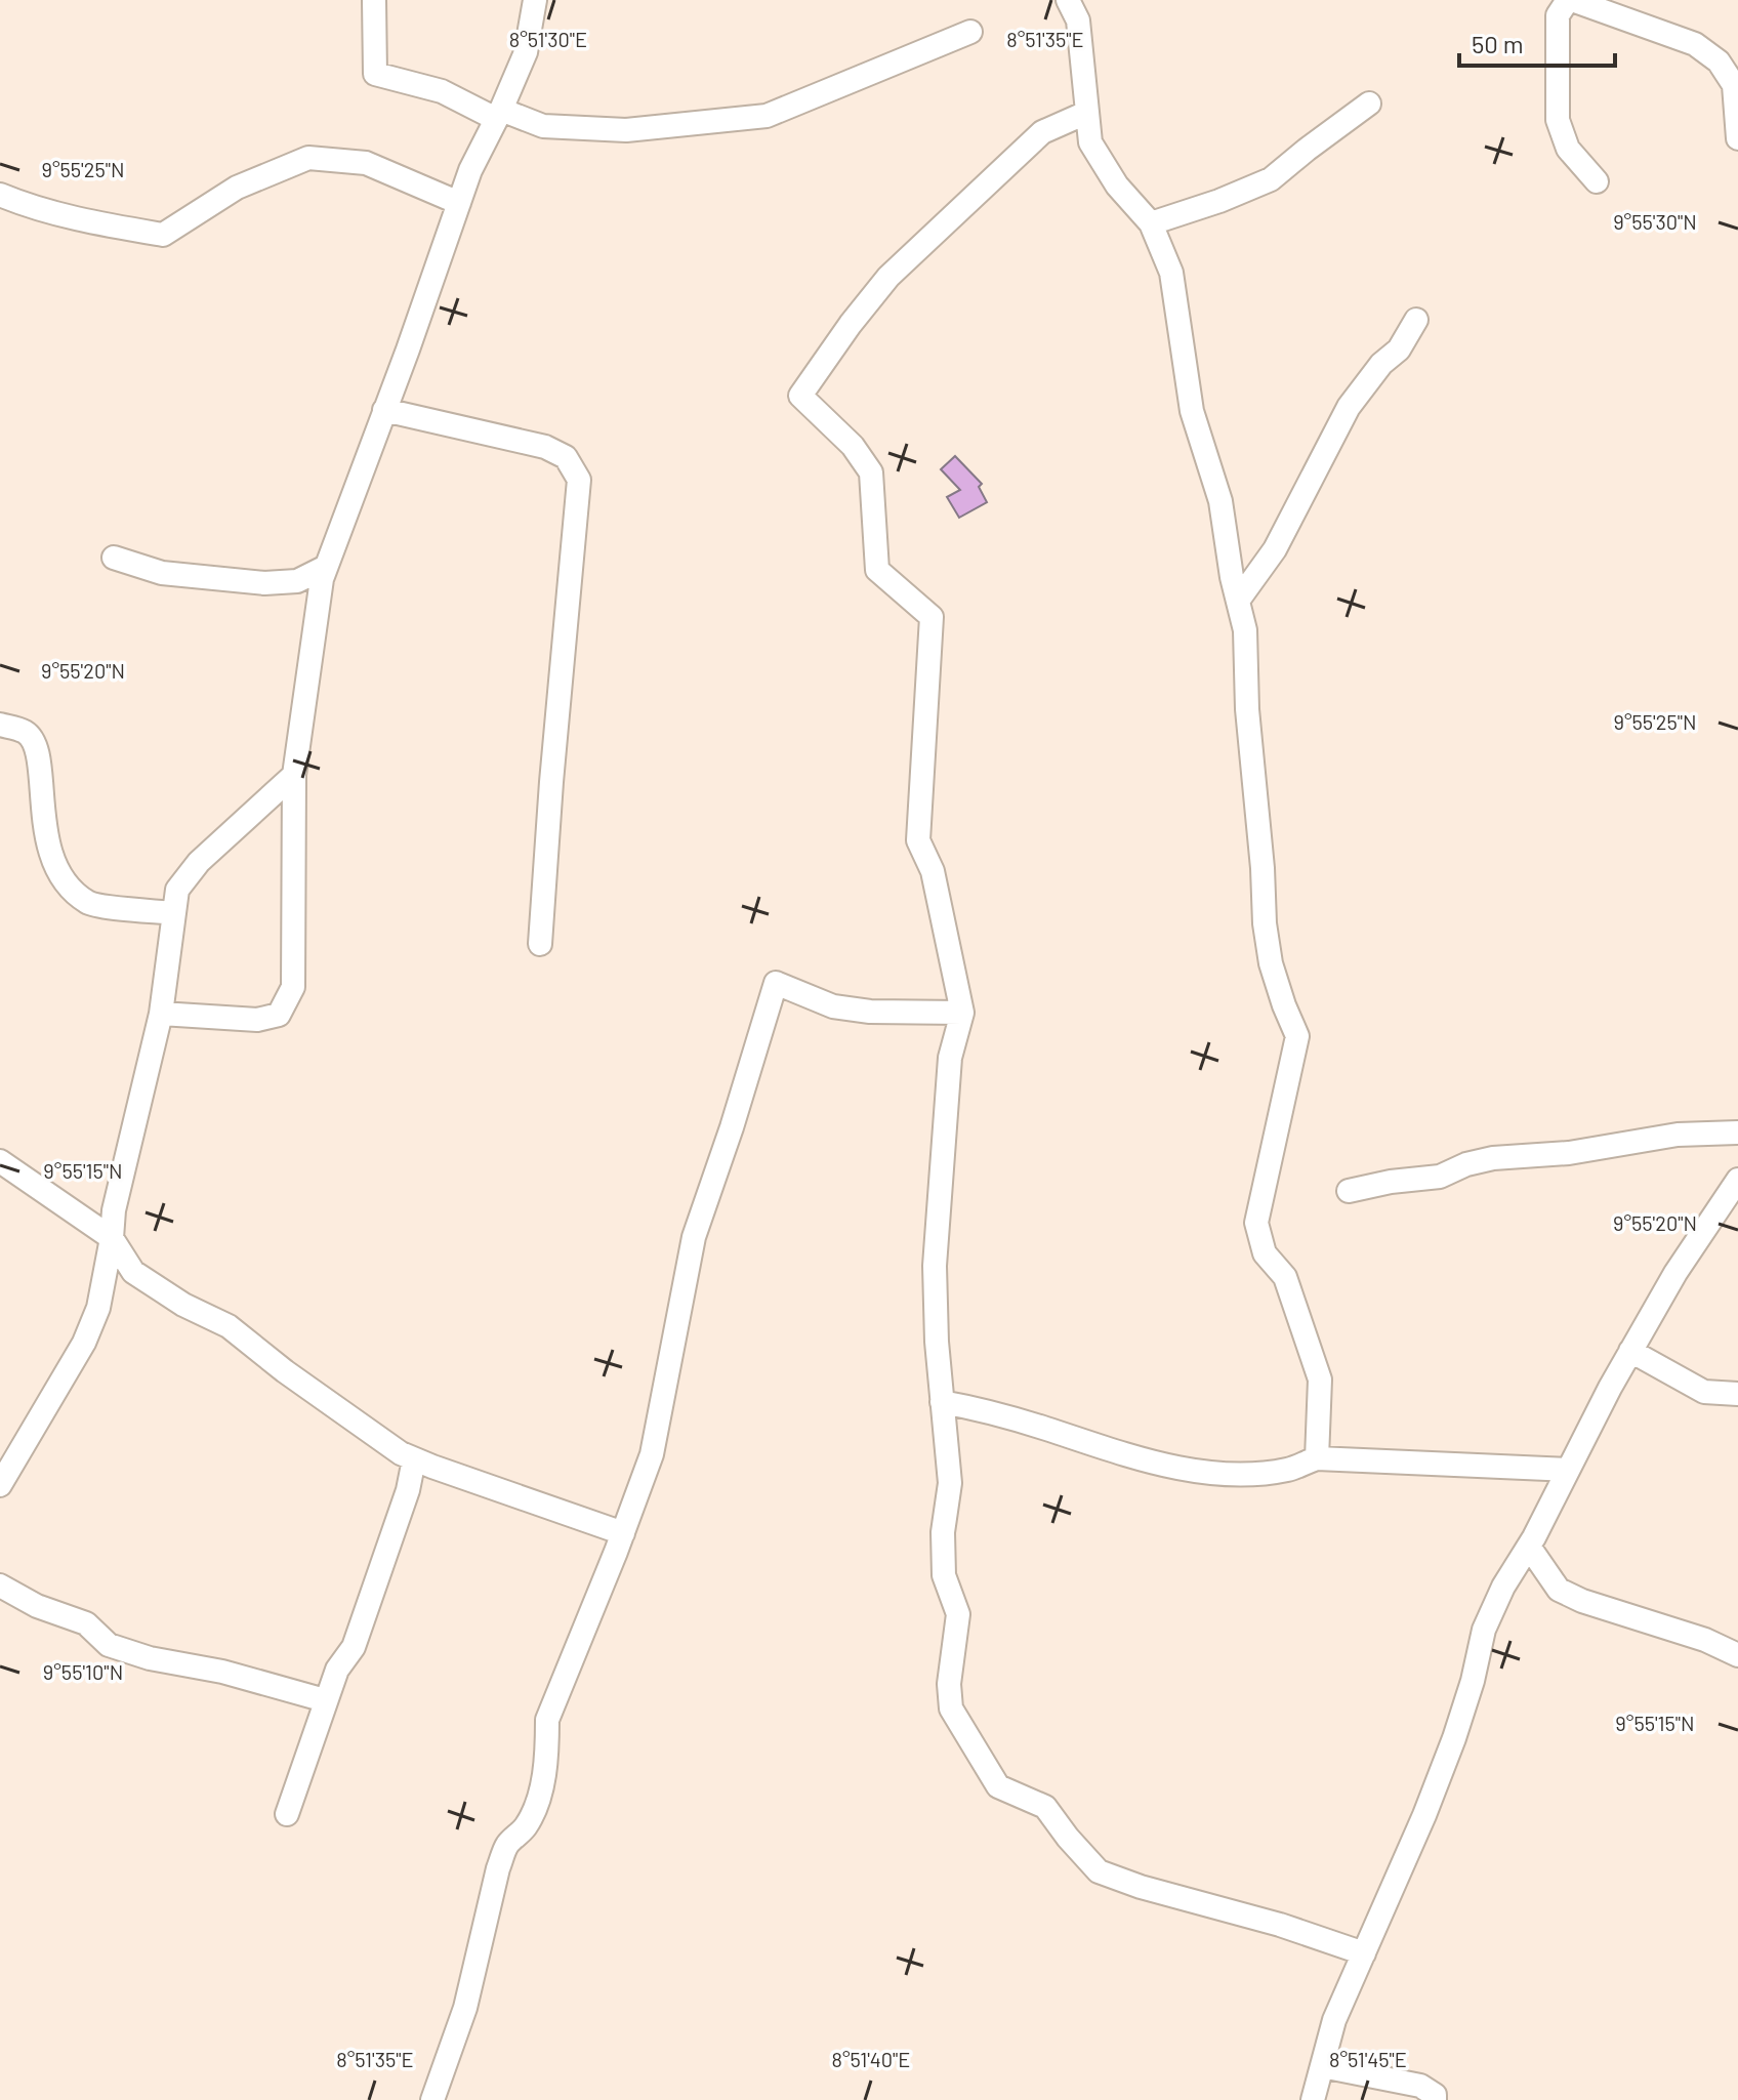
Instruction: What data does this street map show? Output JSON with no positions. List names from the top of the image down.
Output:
{
  "scale_bar": "50 m",
  "coordinates": [
    "8°51'30\"E",
    "8°51'35\"E",
    "9°55'25\"N",
    "9°55'30\"N",
    "9°55'20\"N",
    "9°55'15\"N",
    "9°55'10\"N",
    "8°51'40\"E",
    "8°51'45\"E"
  ]
}
